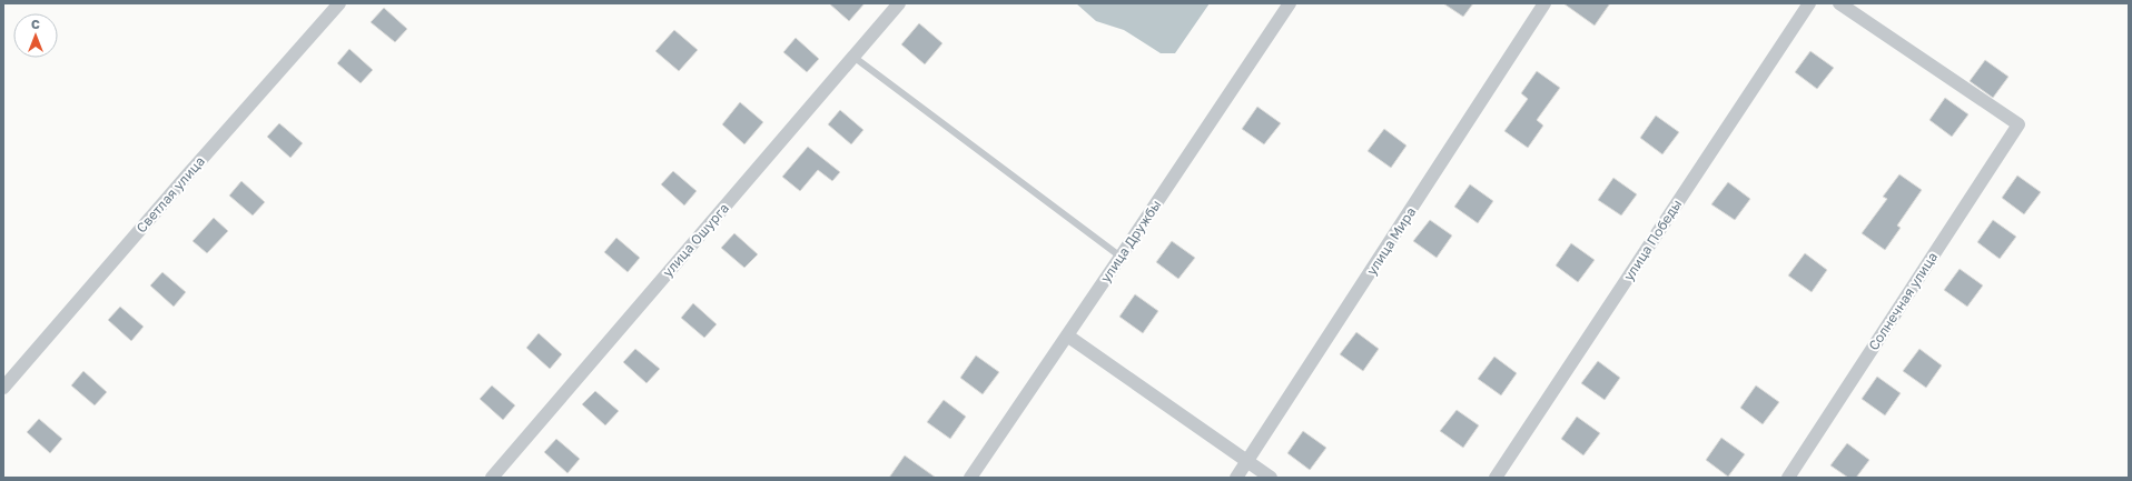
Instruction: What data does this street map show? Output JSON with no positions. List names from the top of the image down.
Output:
{
  "streets": {
    "street": [
      "Светлая улица",
      "улица Ошурга",
      "улица Победы",
      "улица Дружбы",
      "улица Мира",
      "Солнечная улица"
    ]
  },
  "north": "top"
}
